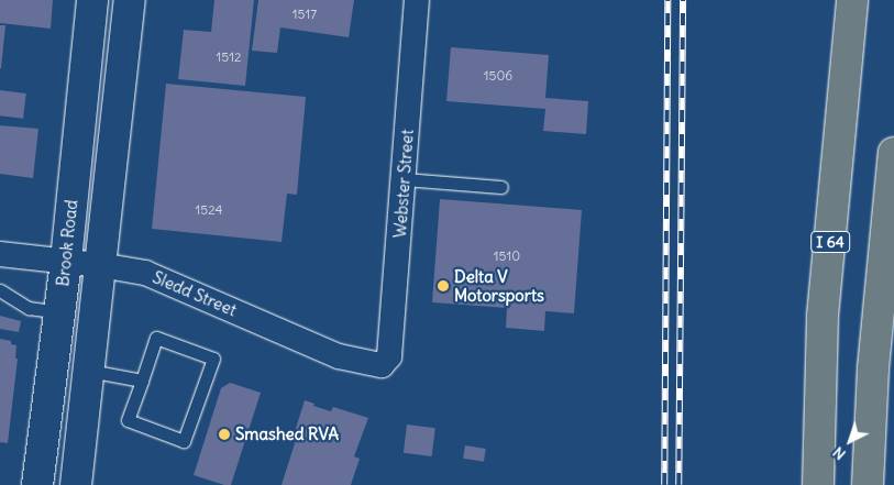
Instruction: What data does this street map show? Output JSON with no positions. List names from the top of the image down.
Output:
{
  "streets": {
    "highway": ["I 64"],
    "main road": ["Brook Road"],
    "street": ["Webster Street", "Sledd Street"]
  },
  "crossings": [
    ["Webster Street", "Sledd Street"],
    ["Brook Road", "Sledd Street"]
  ],
  "places": ["Delta V Motorsports", "Smashed RVA"],
  "house_numbers": [
    "1517",
    "1512",
    "1506",
    "1524",
    "1510"
  ],
  "north": "bottom left"
}
